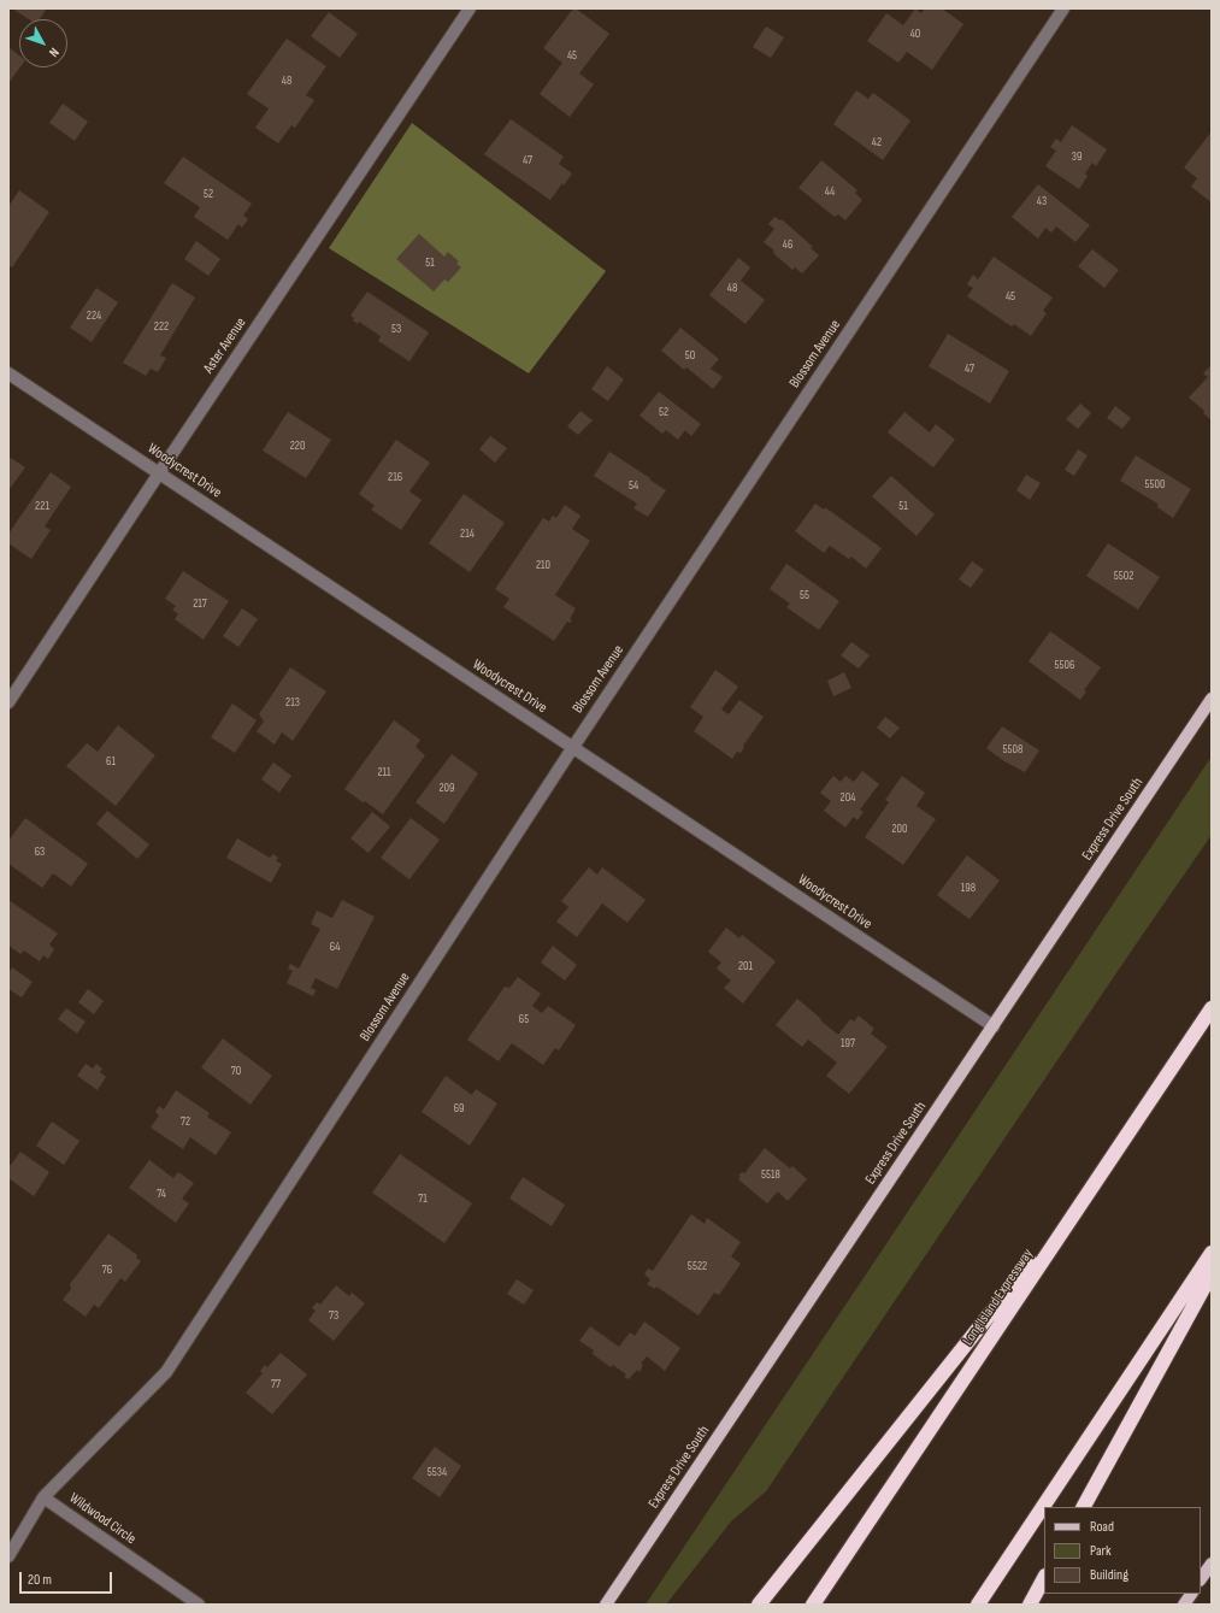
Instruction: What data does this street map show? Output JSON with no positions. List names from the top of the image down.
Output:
{
  "streets": {
    "highway": ["Long Island Expressway"],
    "main road": ["Express Drive South"],
    "street": [
      "Aster Avenue",
      "Blossom Avenue",
      "Woodycrest Drive",
      "Wildwood Circle"
    ]
  },
  "crossings": [
    ["Aster Avenue", "Woodycrest Drive"],
    ["Blossom Avenue", "Woodycrest Drive"],
    ["Blossom Avenue", "Wildwood Circle"],
    ["Woodycrest Drive", "Express Drive South"]
  ],
  "house_numbers": [
    "40",
    "45",
    "48",
    "42",
    "39",
    "47",
    "44",
    "52",
    "43",
    "46",
    "51",
    "48",
    "45",
    "224",
    "222",
    "53",
    "50",
    "47",
    "52",
    "220",
    "216",
    "5500",
    "54",
    "221",
    "51",
    "214",
    "210",
    "5502",
    "55",
    "217",
    "5506",
    "213",
    "5508",
    "61",
    "211",
    "209",
    "204",
    "200",
    "63",
    "198",
    "64",
    "201",
    "65",
    "197",
    "70",
    "69",
    "72",
    "5518",
    "74",
    "71",
    "5522",
    "76",
    "73",
    "77",
    "5534"
  ],
  "legend": ["Road", "Park", "Building"],
  "scale_bar": "20 m",
  "north": "bottom right"
}
